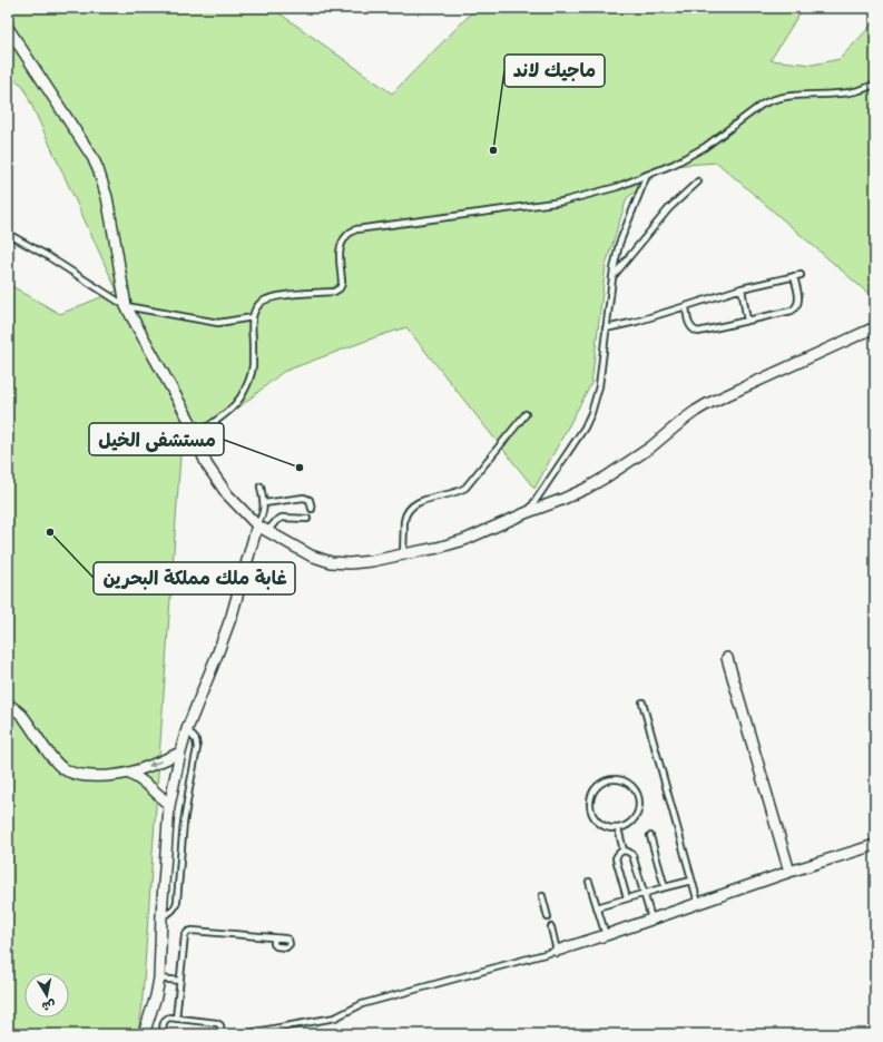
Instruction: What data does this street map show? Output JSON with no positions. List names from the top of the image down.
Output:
{
  "places": ["ماجيك لاند", "مستشفى الخيل", "غابة ملك مملكة البحرين"],
  "north": "bottom"
}
